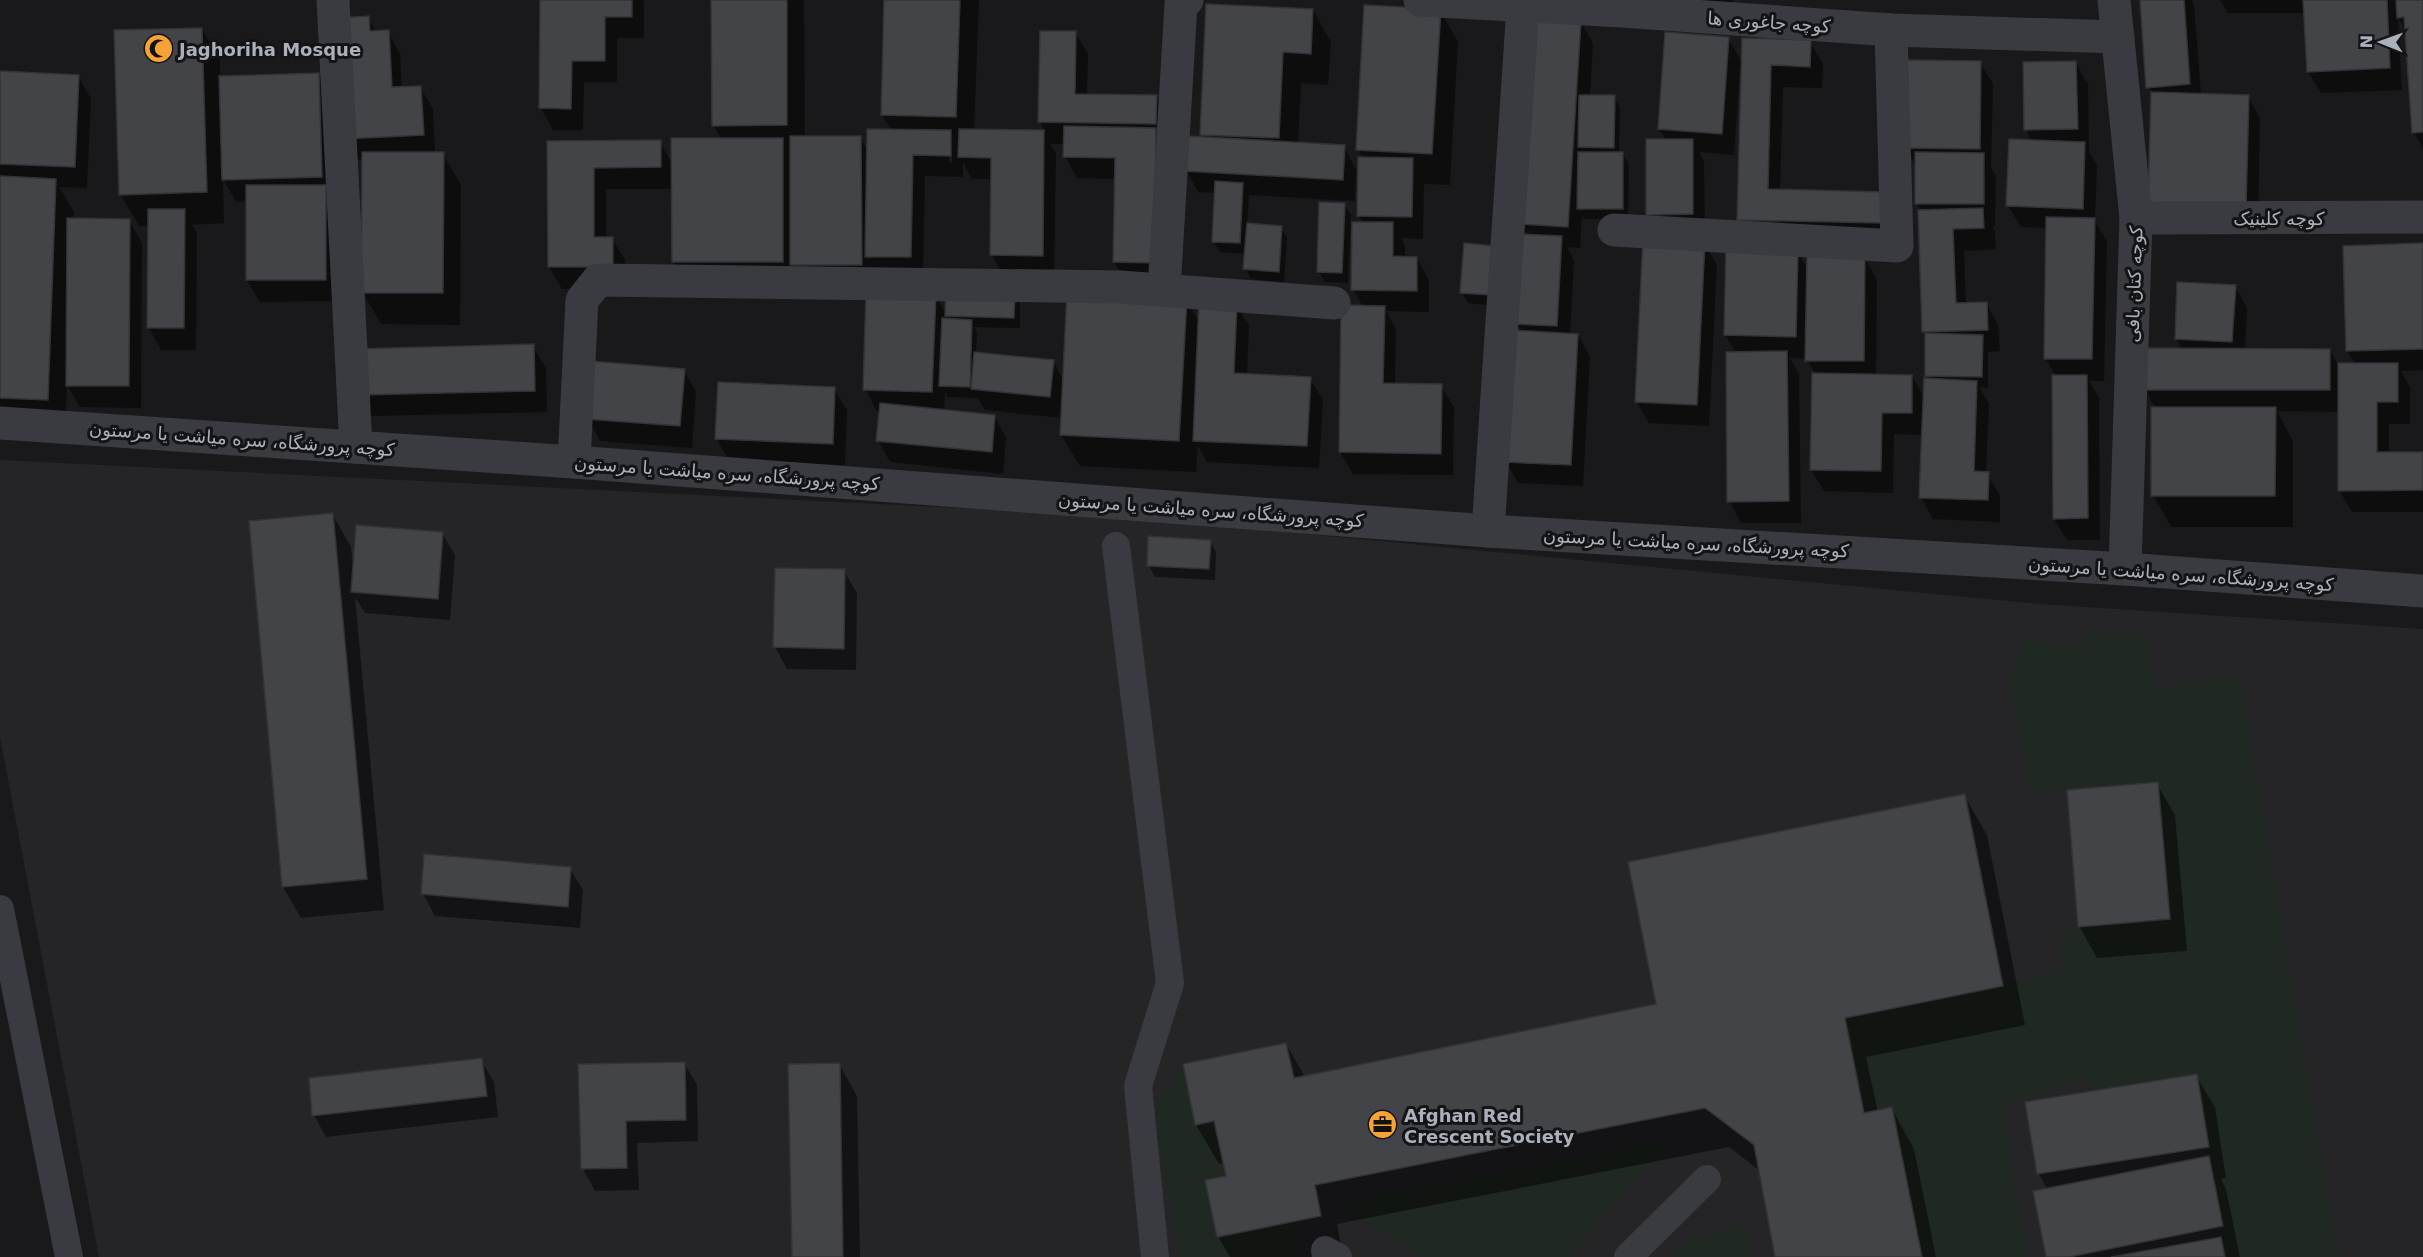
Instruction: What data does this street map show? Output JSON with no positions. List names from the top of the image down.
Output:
{
  "streets": {
    "street": [
      "کوچه جاغوری ها",
      "کوچه کلینیک",
      "کوچه کتان بافی",
      "کوچه پرورشگاه، سره میاشت یا مرستون"
    ]
  },
  "crossings": [
    ["کوچه جاغوری ها", "کوچه کتان بافی"],
    ["کوچه کلینیک", "کوچه کتان بافی"],
    ["کوچه کتان بافی", "کوچه پرورشگاه، سره میاشت یا مرستون"]
  ],
  "places": {
    "mosque": ["Jaghoriha Mosque"],
    "office": ["Afghan Red Crescent Society"]
  },
  "north": "left"
}
